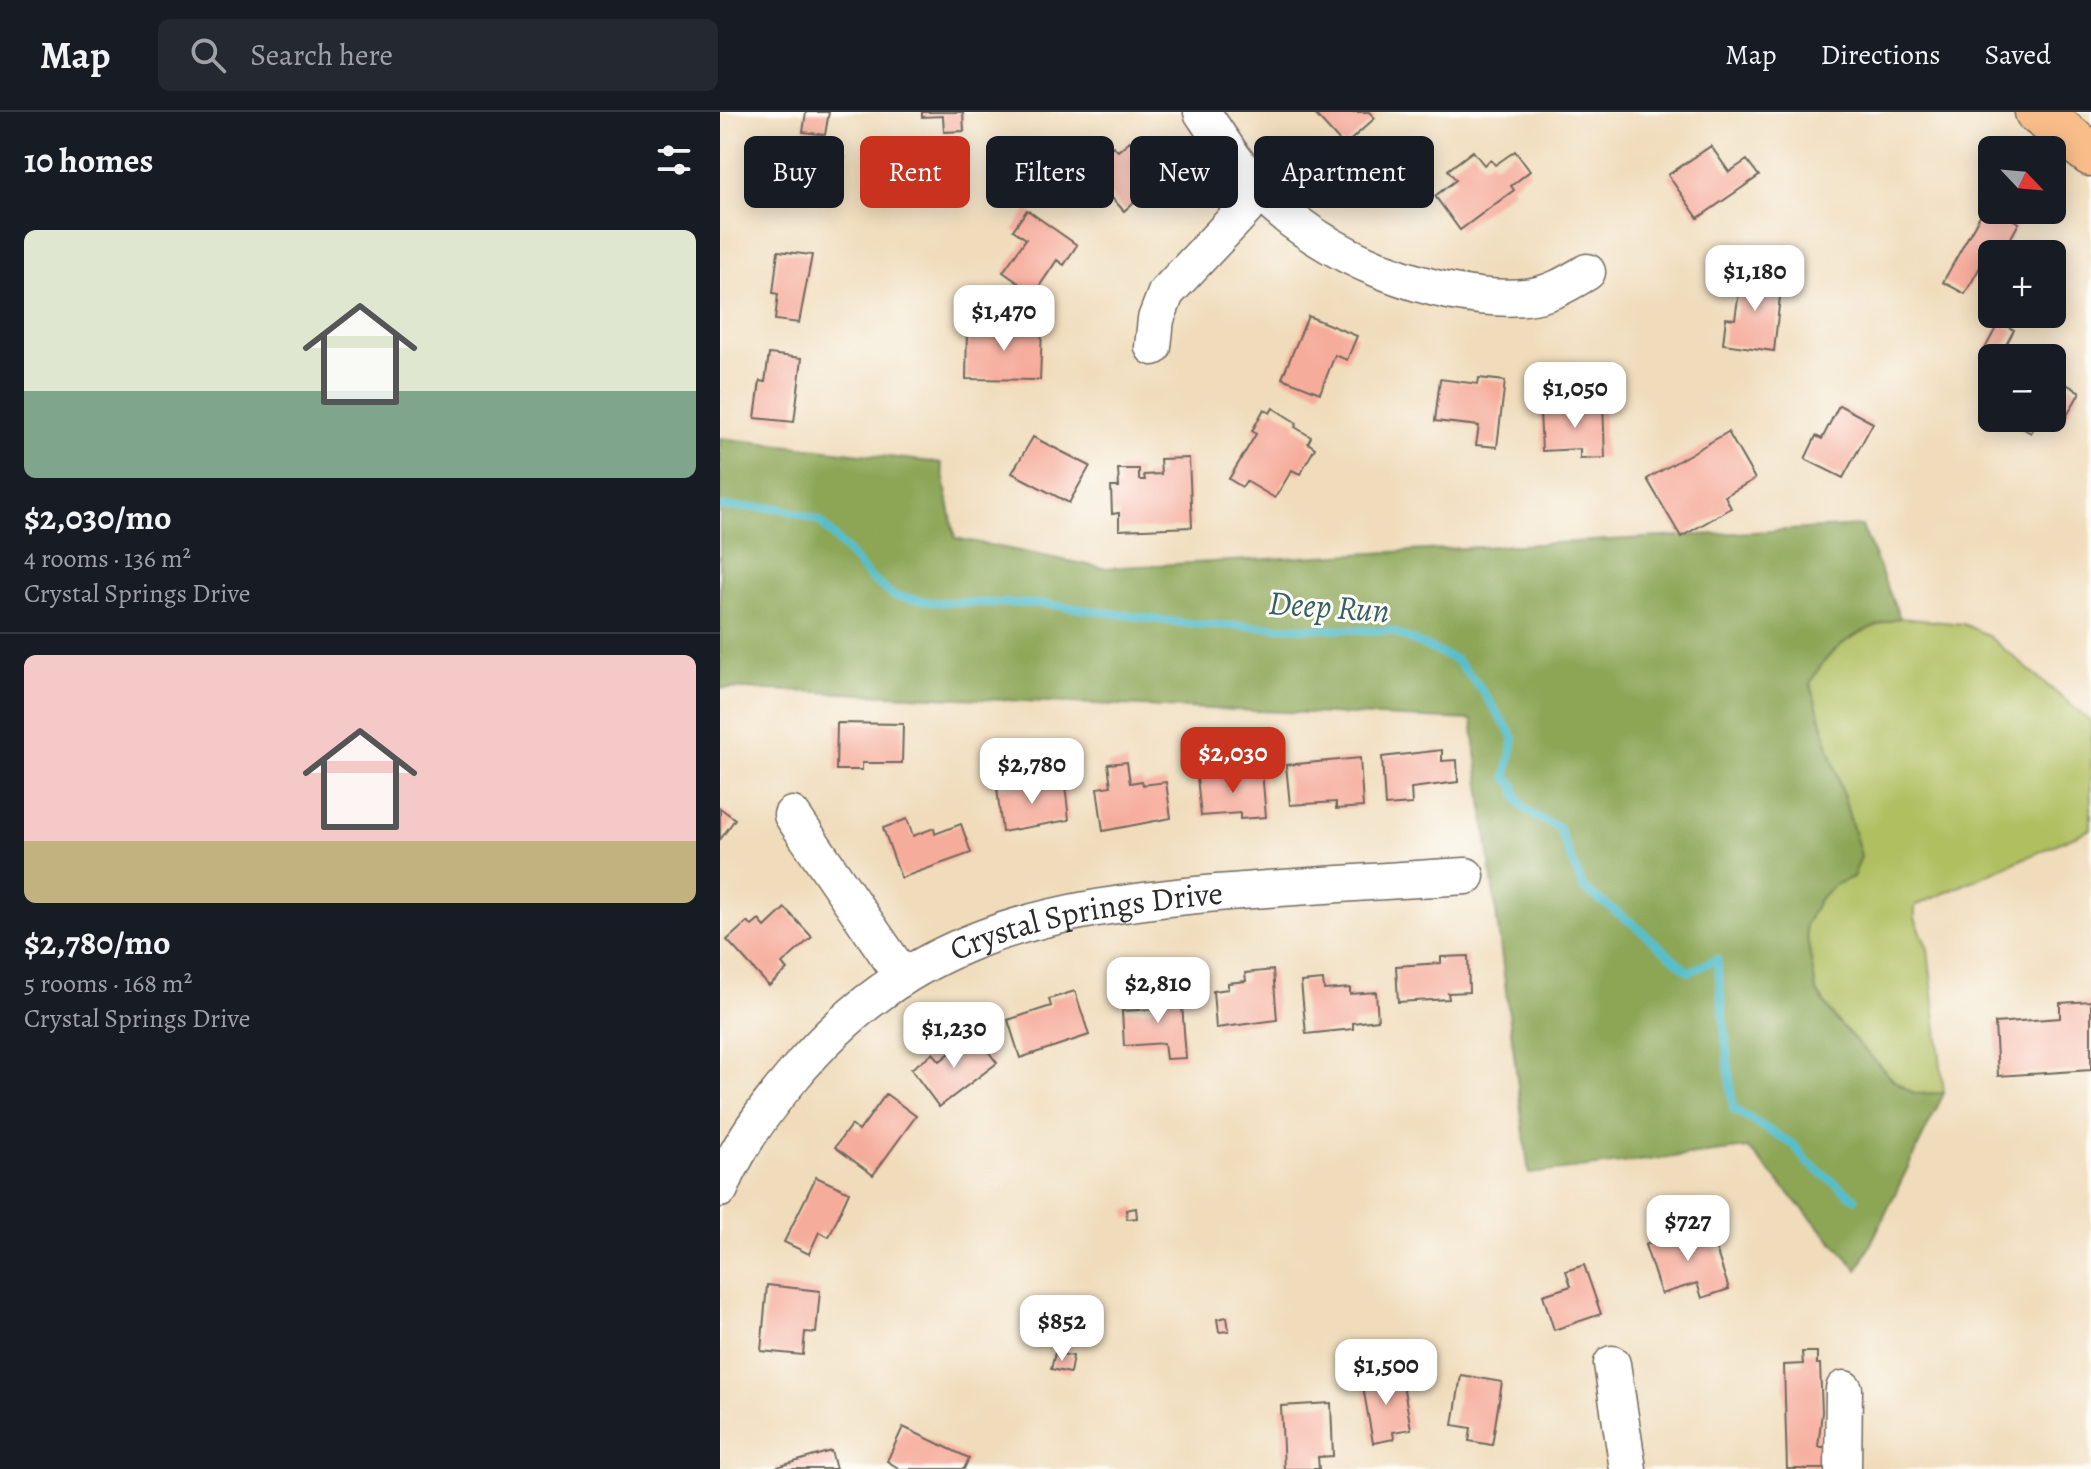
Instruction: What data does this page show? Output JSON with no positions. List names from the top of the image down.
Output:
{
  "streets": {
    "street": ["Crystal Springs Drive"]
  },
  "water": ["Deep Run"],
  "north": "bottom right",
  "page": {
    "header": "Map",
    "search": "Search here",
    "nav": ["Map", "Directions", "Saved"],
    "heading": "10 homes",
    "map_buttons": ["+", "−"],
    "chip": [
      "Buy",
      "Rent",
      "Filters",
      "New",
      "Apartment"
    ],
    "list": [
      {
        "name": "$2,030/mo",
        "note": "4 rooms · 136 m² · Crystal Springs Drive"
      },
      {
        "name": "$2,780/mo",
        "note": "5 rooms · 168 m² · Crystal Springs Drive"
      }
    ],
    "price": [
      "$1,180",
      "$1,470",
      "$1,050",
      "$2,030",
      "$2,780",
      "$2,810",
      "$1,230",
      "$727",
      "$852",
      "$1,500"
    ]
  }
}
